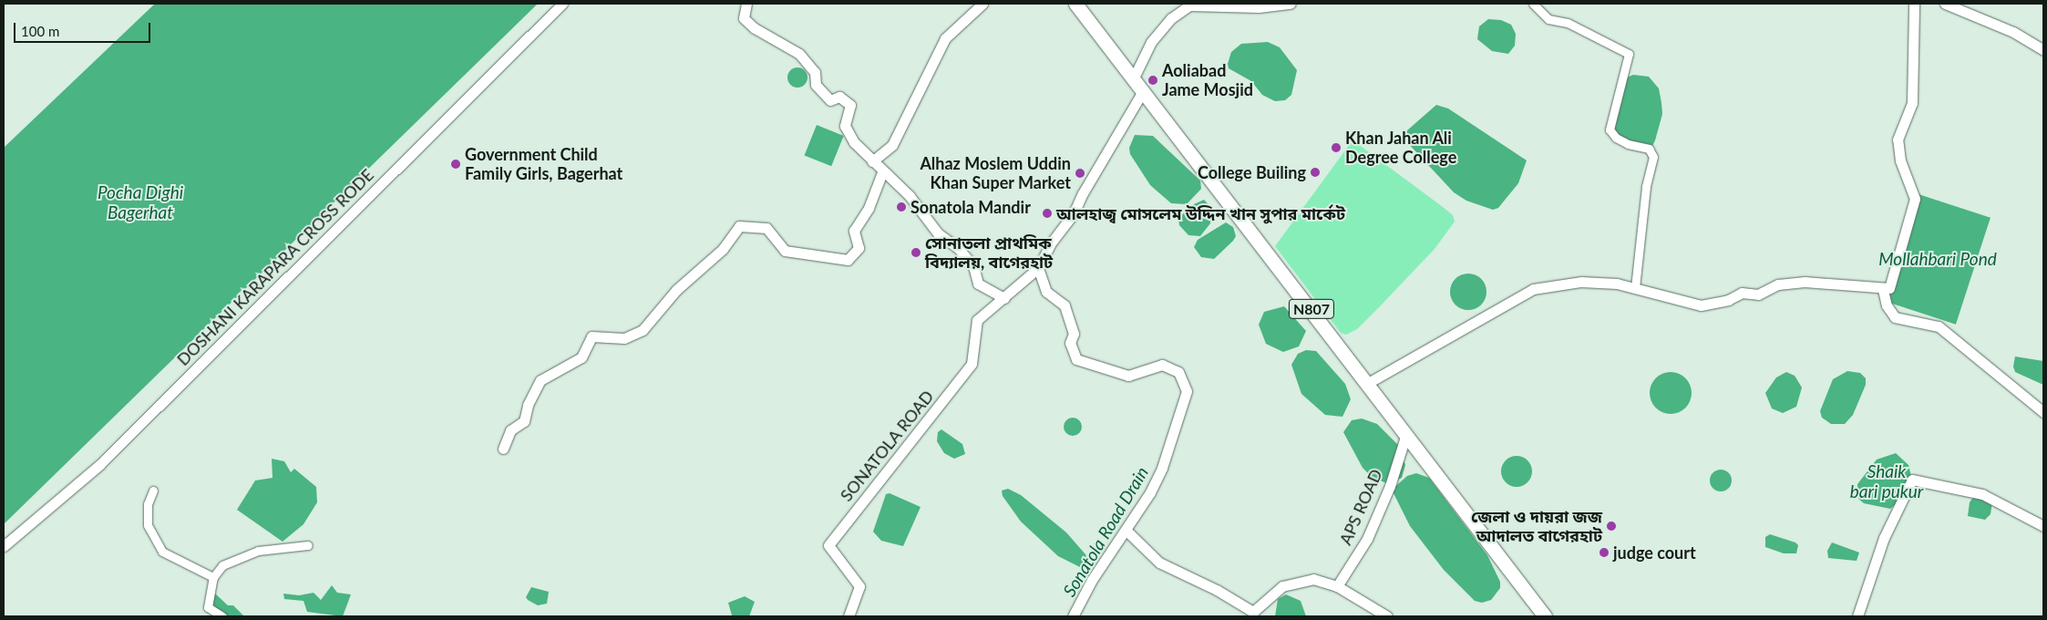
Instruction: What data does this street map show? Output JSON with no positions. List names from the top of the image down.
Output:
{
  "streets": {
    "highway": ["N807"],
    "street": ["DOSHANI KARAPARA CROSS RODE", "SONATOLA ROAD", "APS ROAD"]
  },
  "crossings": [
    ["N807", "APS ROAD"]
  ],
  "water": [
    "Pocha Dighi Bagerhat",
    "Mollahbari Pond",
    "Shaik bari pukur",
    "Sonatola Road Drain"
  ],
  "places": [
    "Aoliabad Jame Mosjid",
    "Khan Jahan Ali Degree College",
    "Government Child Family Girls, Bagerhat",
    "College Builing",
    "Alhaz Moslem Uddin Khan Super Market",
    "Sonatola Mandir",
    "আলহাজ্ব মোসলেম উদ্দিন খান সুপার মার্কেট",
    "সোনাতলা প্রাথমিক বিদ্যালয়, বাগেরহাট",
    "জেলা ও দায়রা জজ আদালত বাগেরহাট",
    "judge court"
  ],
  "scale_bar": "100 m"
}
